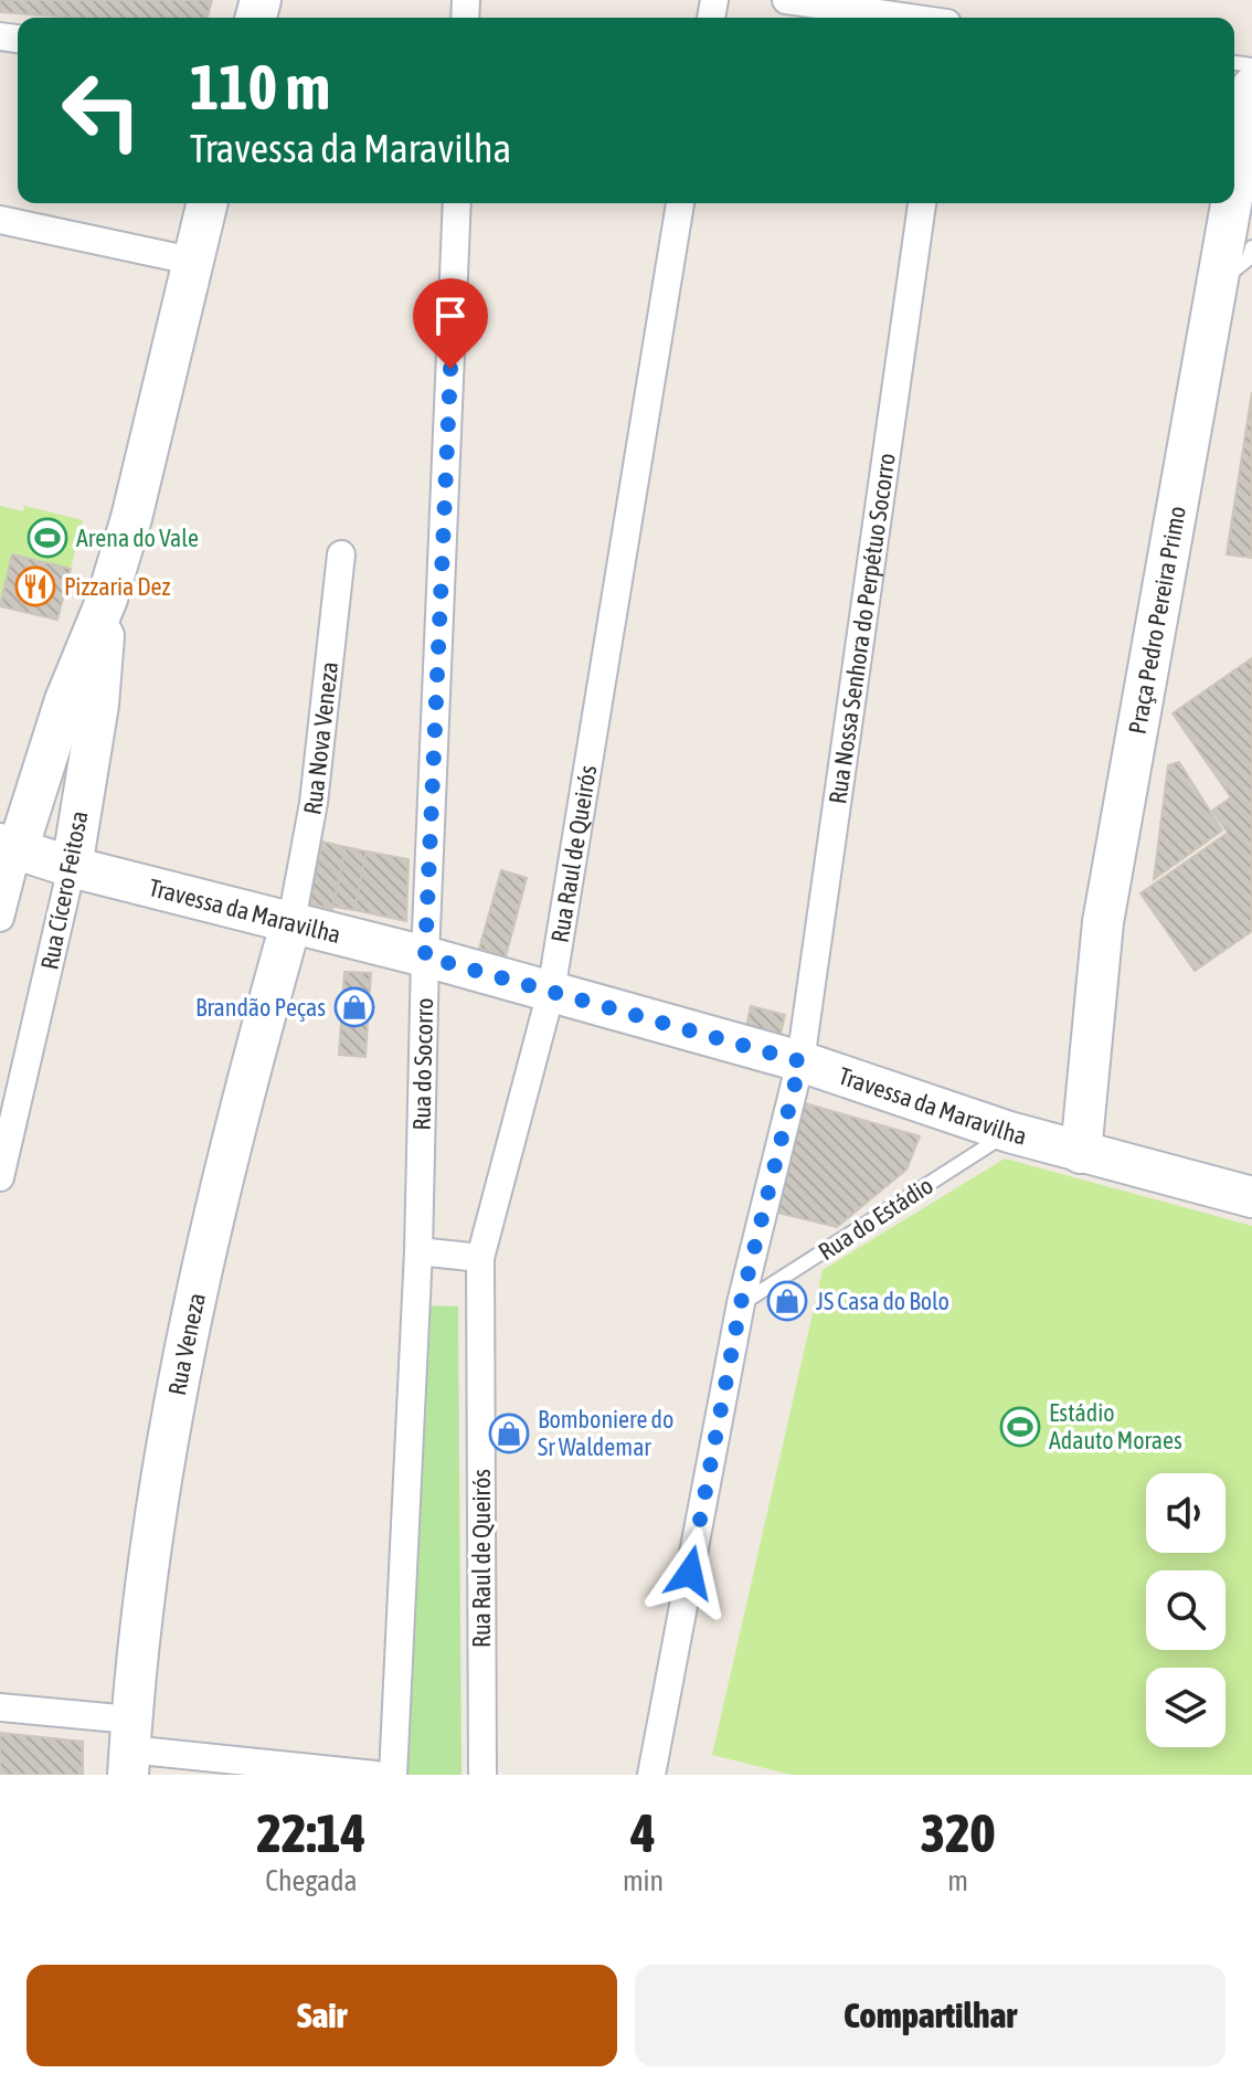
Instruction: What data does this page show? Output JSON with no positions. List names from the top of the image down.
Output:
{
  "streets": {
    "main road": [
      "Praça Pedro Pereira Primo",
      "Rua Cícero Feitosa",
      "Travessa da Maravilha",
      "Rua Veneza"
    ],
    "street": [
      "Rua Nossa Senhora do Perpétuo Socorro",
      "Rua Nova Veneza",
      "Rua Raul de Queirós",
      "Rua do Socorro"
    ],
    "lane": ["Rua do Estádio"]
  },
  "crossings": [
    ["Praça Pedro Pereira Primo", "Travessa da Maravilha"],
    ["Rua Nossa Senhora do Perpétuo Socorro", "Travessa da Maravilha"],
    ["Rua Nossa Senhora do Perpétuo Socorro", "Rua do Estádio"],
    ["Rua Nova Veneza", "Travessa da Maravilha"],
    ["Rua Nova Veneza", "Rua Veneza"],
    ["Rua Raul de Queirós", "Travessa da Maravilha"],
    ["Rua Cícero Feitosa", "Travessa da Maravilha"],
    ["Travessa da Maravilha", "Rua do Socorro"],
    ["Travessa da Maravilha", "Rua do Estádio"],
    ["Travessa da Maravilha", "Rua Veneza"]
  ],
  "places": {
    "sports": ["Arena do Vale", "Estádio Adauto Moraes"],
    "restaurant": ["Pizzaria Dez"],
    "shop": ["Brandão Peças", "JS Casa do Bolo", "Bomboniere do Sr Waldemar"]
  },
  "page": {
    "turn": ["110 m", "Travessa da Maravilha"],
    "eta": [
      "22:14",
      "Chegada",
      "4",
      "min",
      "320",
      "m"
    ],
    "buttons": ["Sair", "Compartilhar"]
  }
}
